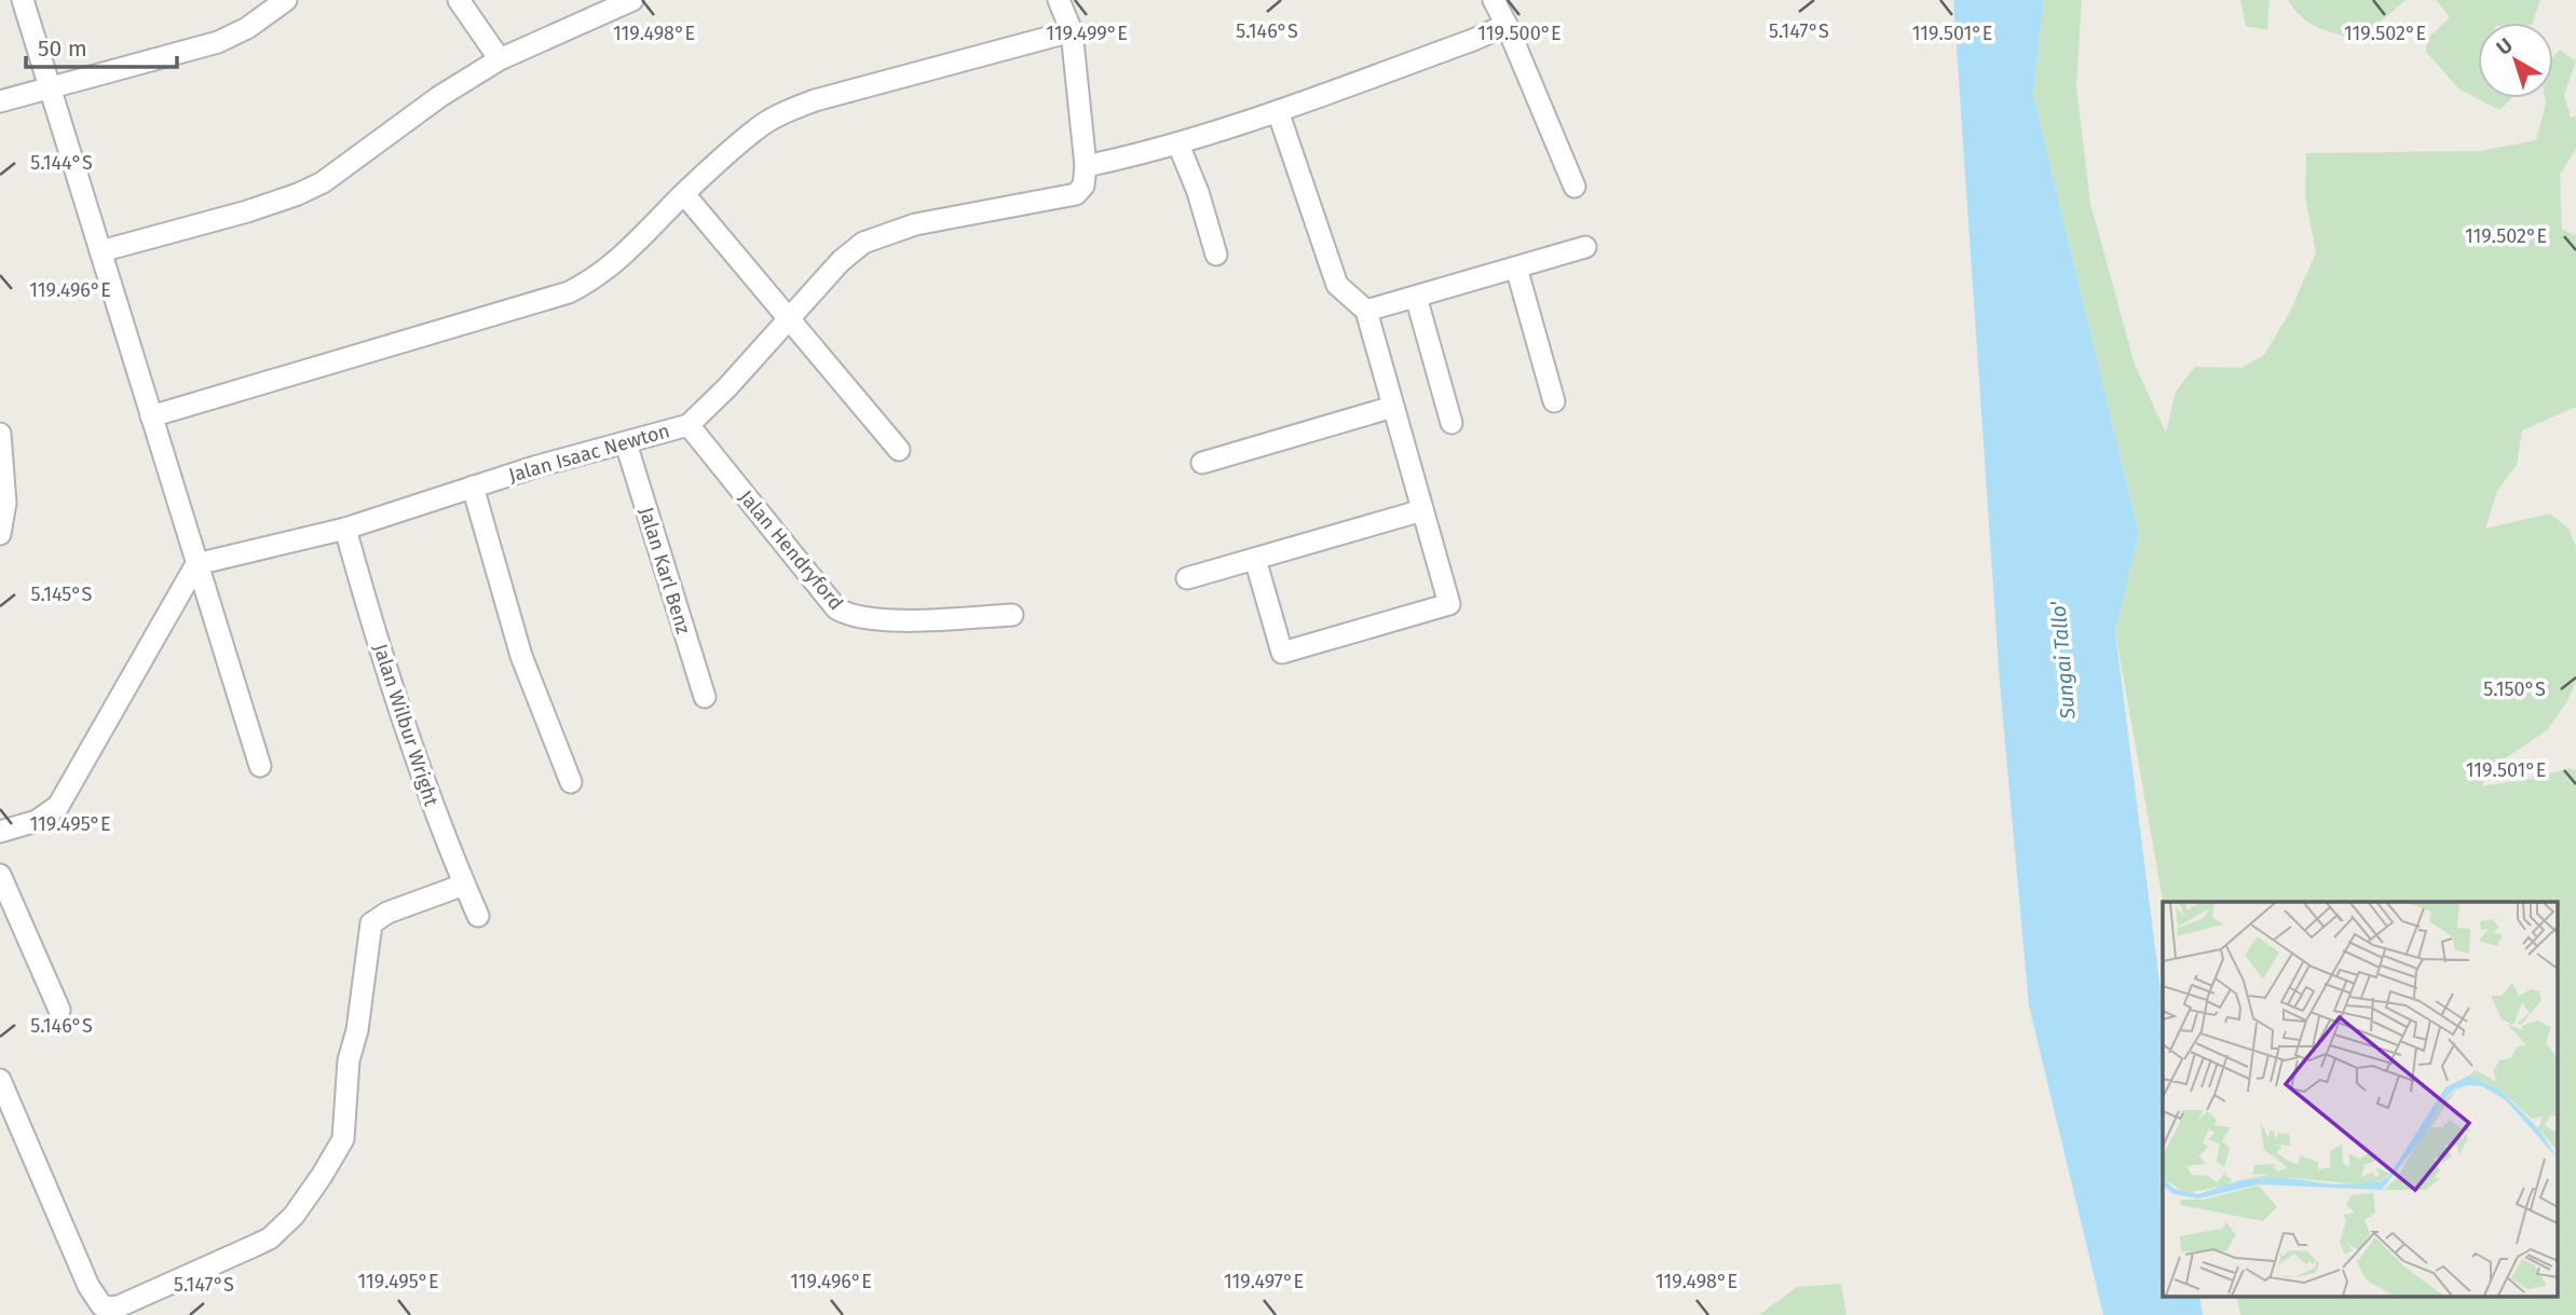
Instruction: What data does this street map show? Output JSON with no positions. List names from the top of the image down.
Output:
{
  "streets": {
    "street": [
      "Jalan Isaac Newton",
      "Jalan Hendryford",
      "Jalan Karl Benz",
      "Jalan Wilbur Wright"
    ]
  },
  "crossings": [
    ["Jalan Isaac Newton", "Jalan Hendryford"],
    ["Jalan Isaac Newton", "Jalan Karl Benz"],
    ["Jalan Isaac Newton", "Jalan Wilbur Wright"]
  ],
  "water": ["Sungai Tallo'"],
  "scale_bar": "50 m",
  "north": "top left",
  "coordinates": [
    "5.146°S",
    "5.147°S",
    "119.498°E",
    "119.499°E",
    "119.500°E",
    "119.501°E",
    "119.502°E",
    "5.144°S",
    "119.496°E",
    "5.145°S",
    "5.150°S",
    "119.495°E",
    "119.497°E"
  ]
}
